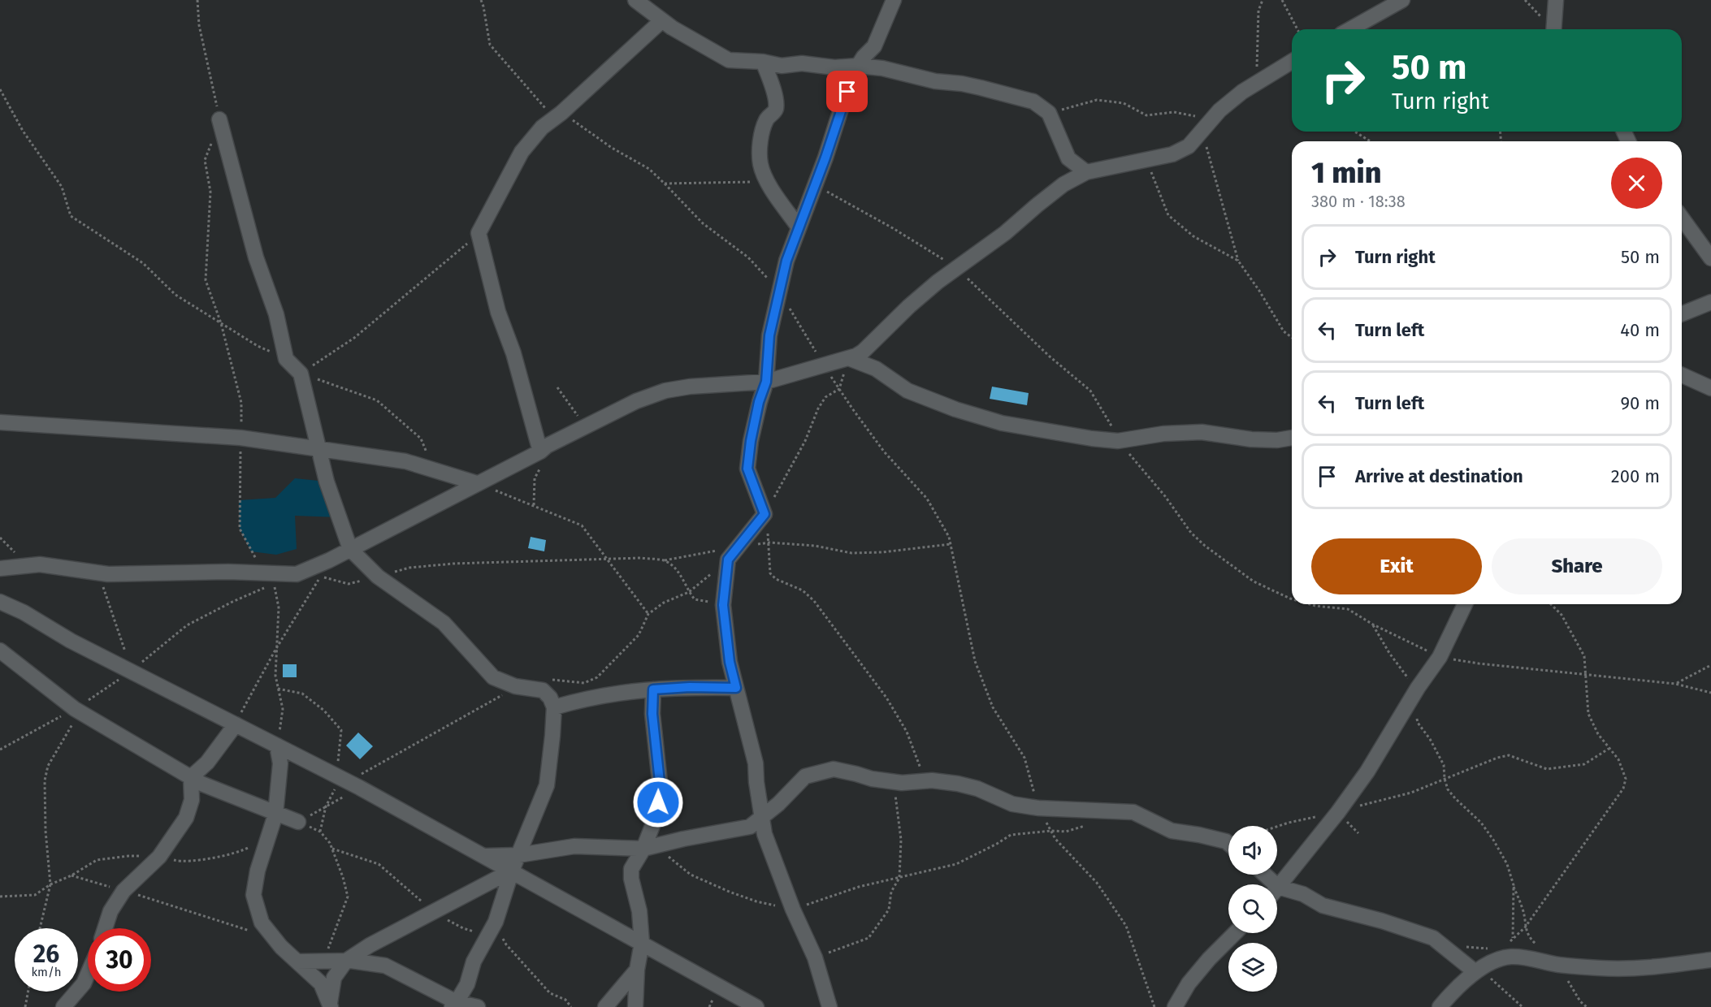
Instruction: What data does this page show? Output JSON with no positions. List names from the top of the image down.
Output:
{
  "page": {
    "turn": ["50 m", "Turn right"],
    "heading": ["1 min", "380 m · 18:38"],
    "list": [
      {
        "name": "Turn right",
        "value": "50 m"
      },
      {
        "name": "Turn left",
        "value": "40 m"
      },
      {
        "name": "Turn left",
        "value": "90 m"
      },
      {
        "name": "Arrive at destination",
        "value": "200 m"
      }
    ],
    "buttons": ["Exit", "Share"],
    "speed": "26 km/h",
    "limit": "30"
  }
}
